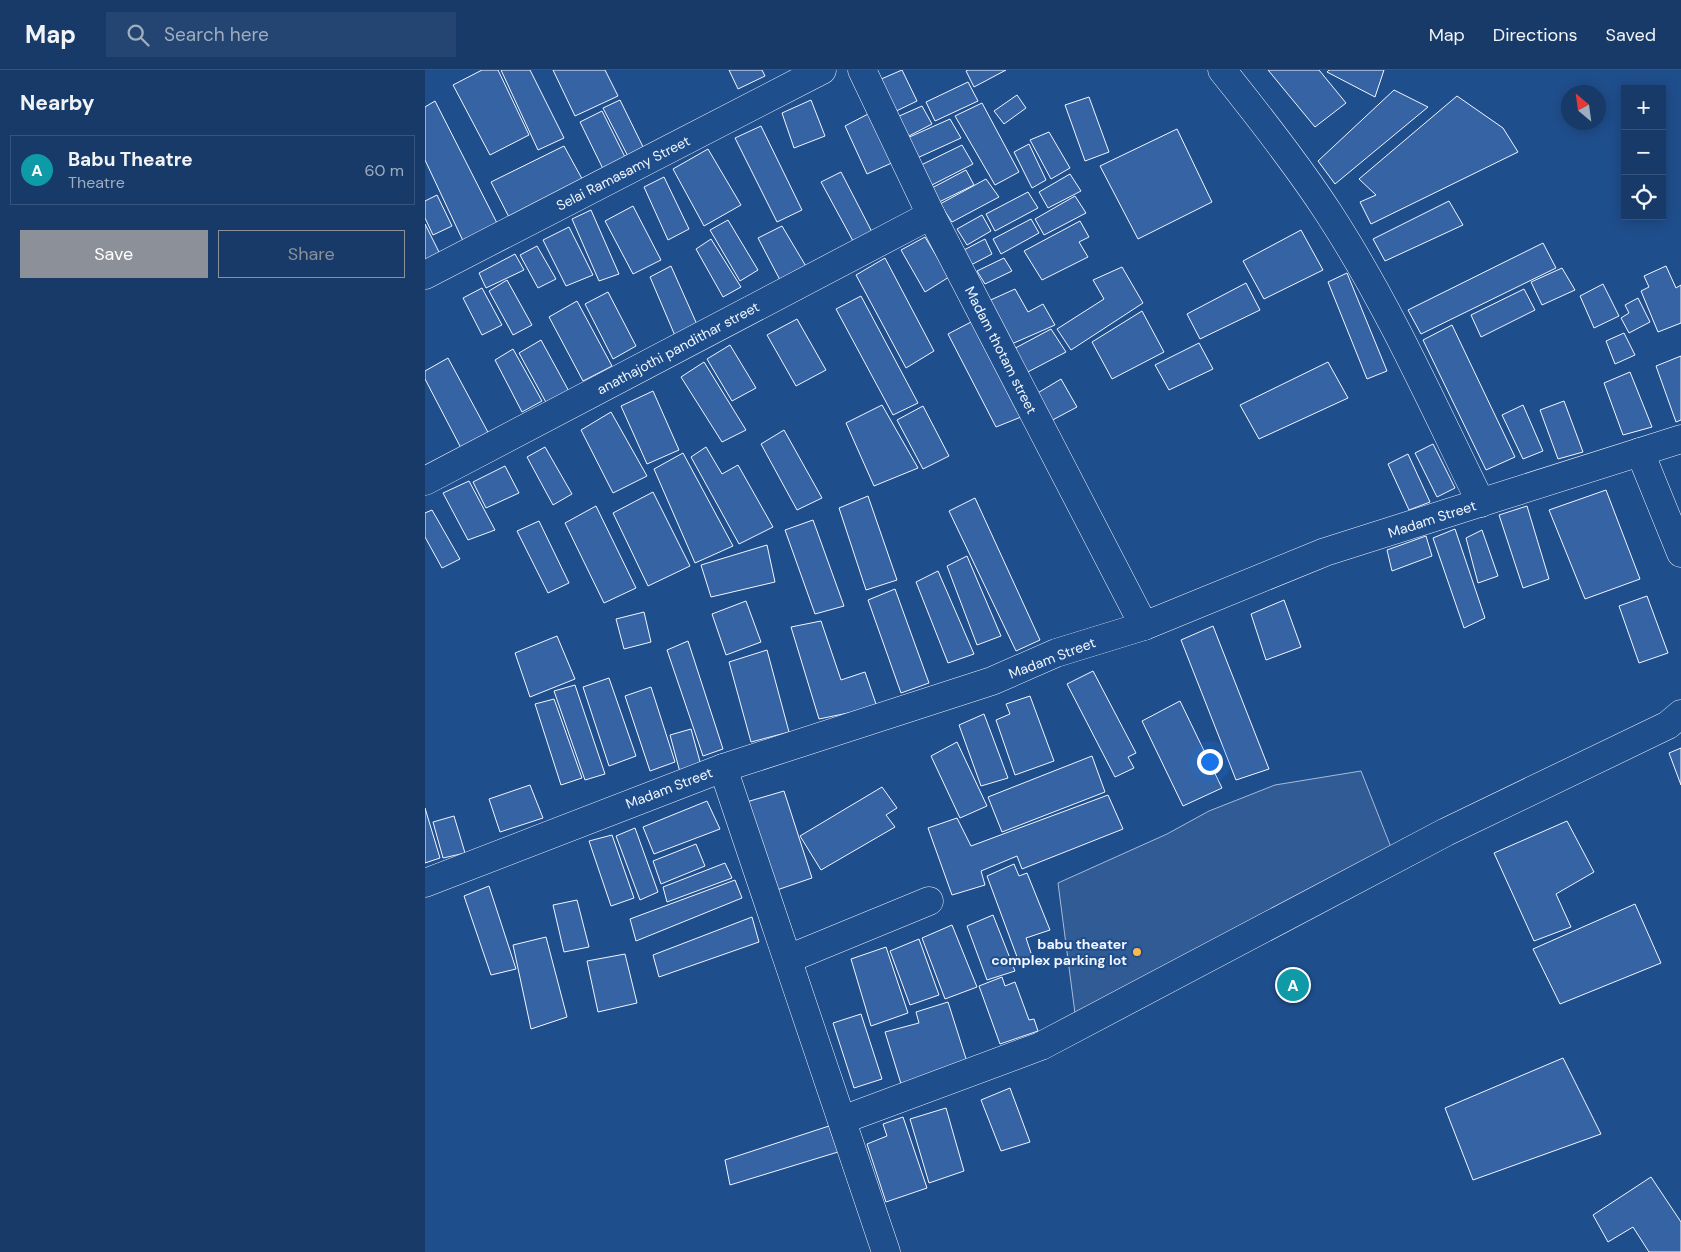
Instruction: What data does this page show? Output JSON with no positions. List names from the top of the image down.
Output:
{
  "streets": {
    "street": [
      "Selai Ramasamy Street",
      "anathajothi pandithar street",
      "Madam thotam street",
      "Madam Street"
    ]
  },
  "crossings": [
    ["anathajothi pandithar street", "Madam thotam street"],
    ["Madam thotam street", "Madam Street"]
  ],
  "places": ["babu theater complex parking lot"],
  "north": "top left",
  "page": {
    "header": "Map",
    "search": "Search here",
    "nav": ["Map", "Directions", "Saved"],
    "heading": "Nearby",
    "map_buttons": ["+", "−"],
    "list": [
      {
        "mark": "A",
        "name": "Babu Theatre",
        "note": "Theatre",
        "value": "60 m"
      }
    ],
    "buttons": ["Save", "Share"],
    "pins": "A"
  }
}
